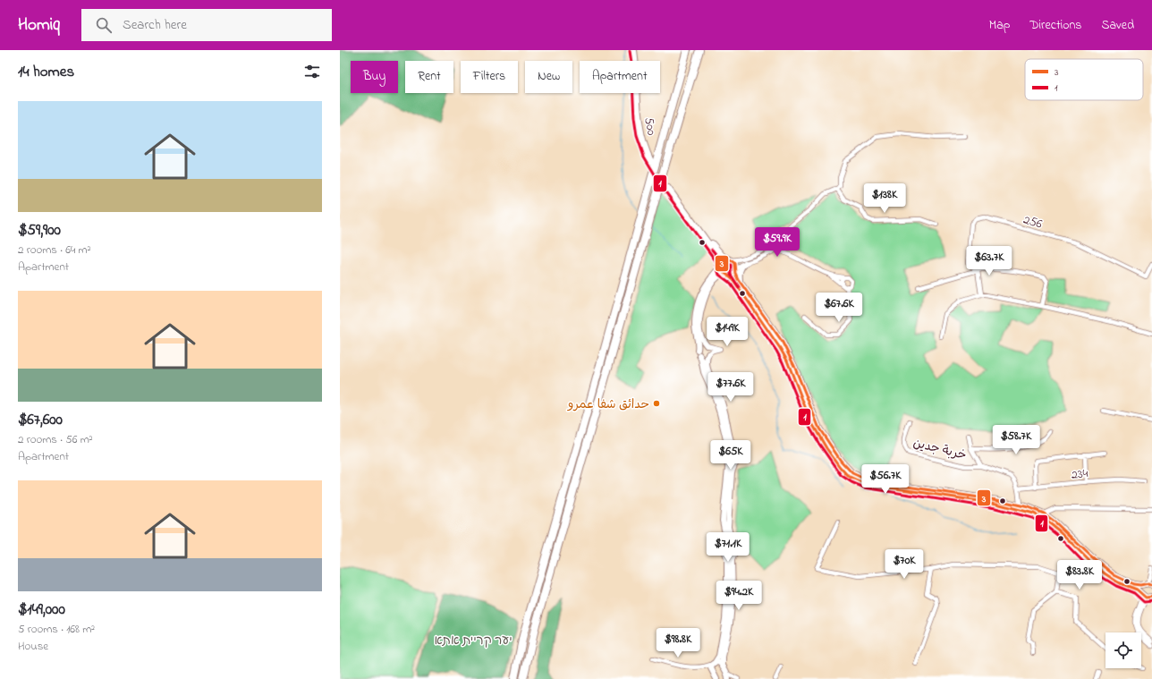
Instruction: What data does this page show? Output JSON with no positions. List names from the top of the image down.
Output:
{
  "streets": {
    "main road": ["500"],
    "street": ["256", "خربة جدين", "234"]
  },
  "crossings": [
    ["خربة جدين", "234"]
  ],
  "parks": ["יער קריית אתא"],
  "places": ["حدائق شفا عمرو"],
  "lines": ["transit line 1", "transit line 3"],
  "legend": ["3", "1"],
  "page": {
    "header": "Homiq",
    "search": "Search here",
    "nav": ["Map", "Directions", "Saved"],
    "heading": "14 homes",
    "chip": [
      "Buy",
      "Rent",
      "Filters",
      "New",
      "Apartment"
    ],
    "list": [
      {
        "name": "$59,900",
        "note": "2 rooms · 64 m² · Apartment"
      },
      {
        "name": "$67,600",
        "note": "2 rooms · 56 m² · Apartment"
      },
      {
        "name": "$149,000",
        "note": "5 rooms · 168 m² · House"
      }
    ],
    "price": [
      "$138K",
      "$59.9K",
      "$63.7K",
      "$67.6K",
      "$149K",
      "$77.6K",
      "$58.7K",
      "$65K",
      "$56.7K",
      "$71.1K",
      "$70K",
      "$83.8K",
      "$94.2K",
      "$98.8K"
    ]
  }
}
